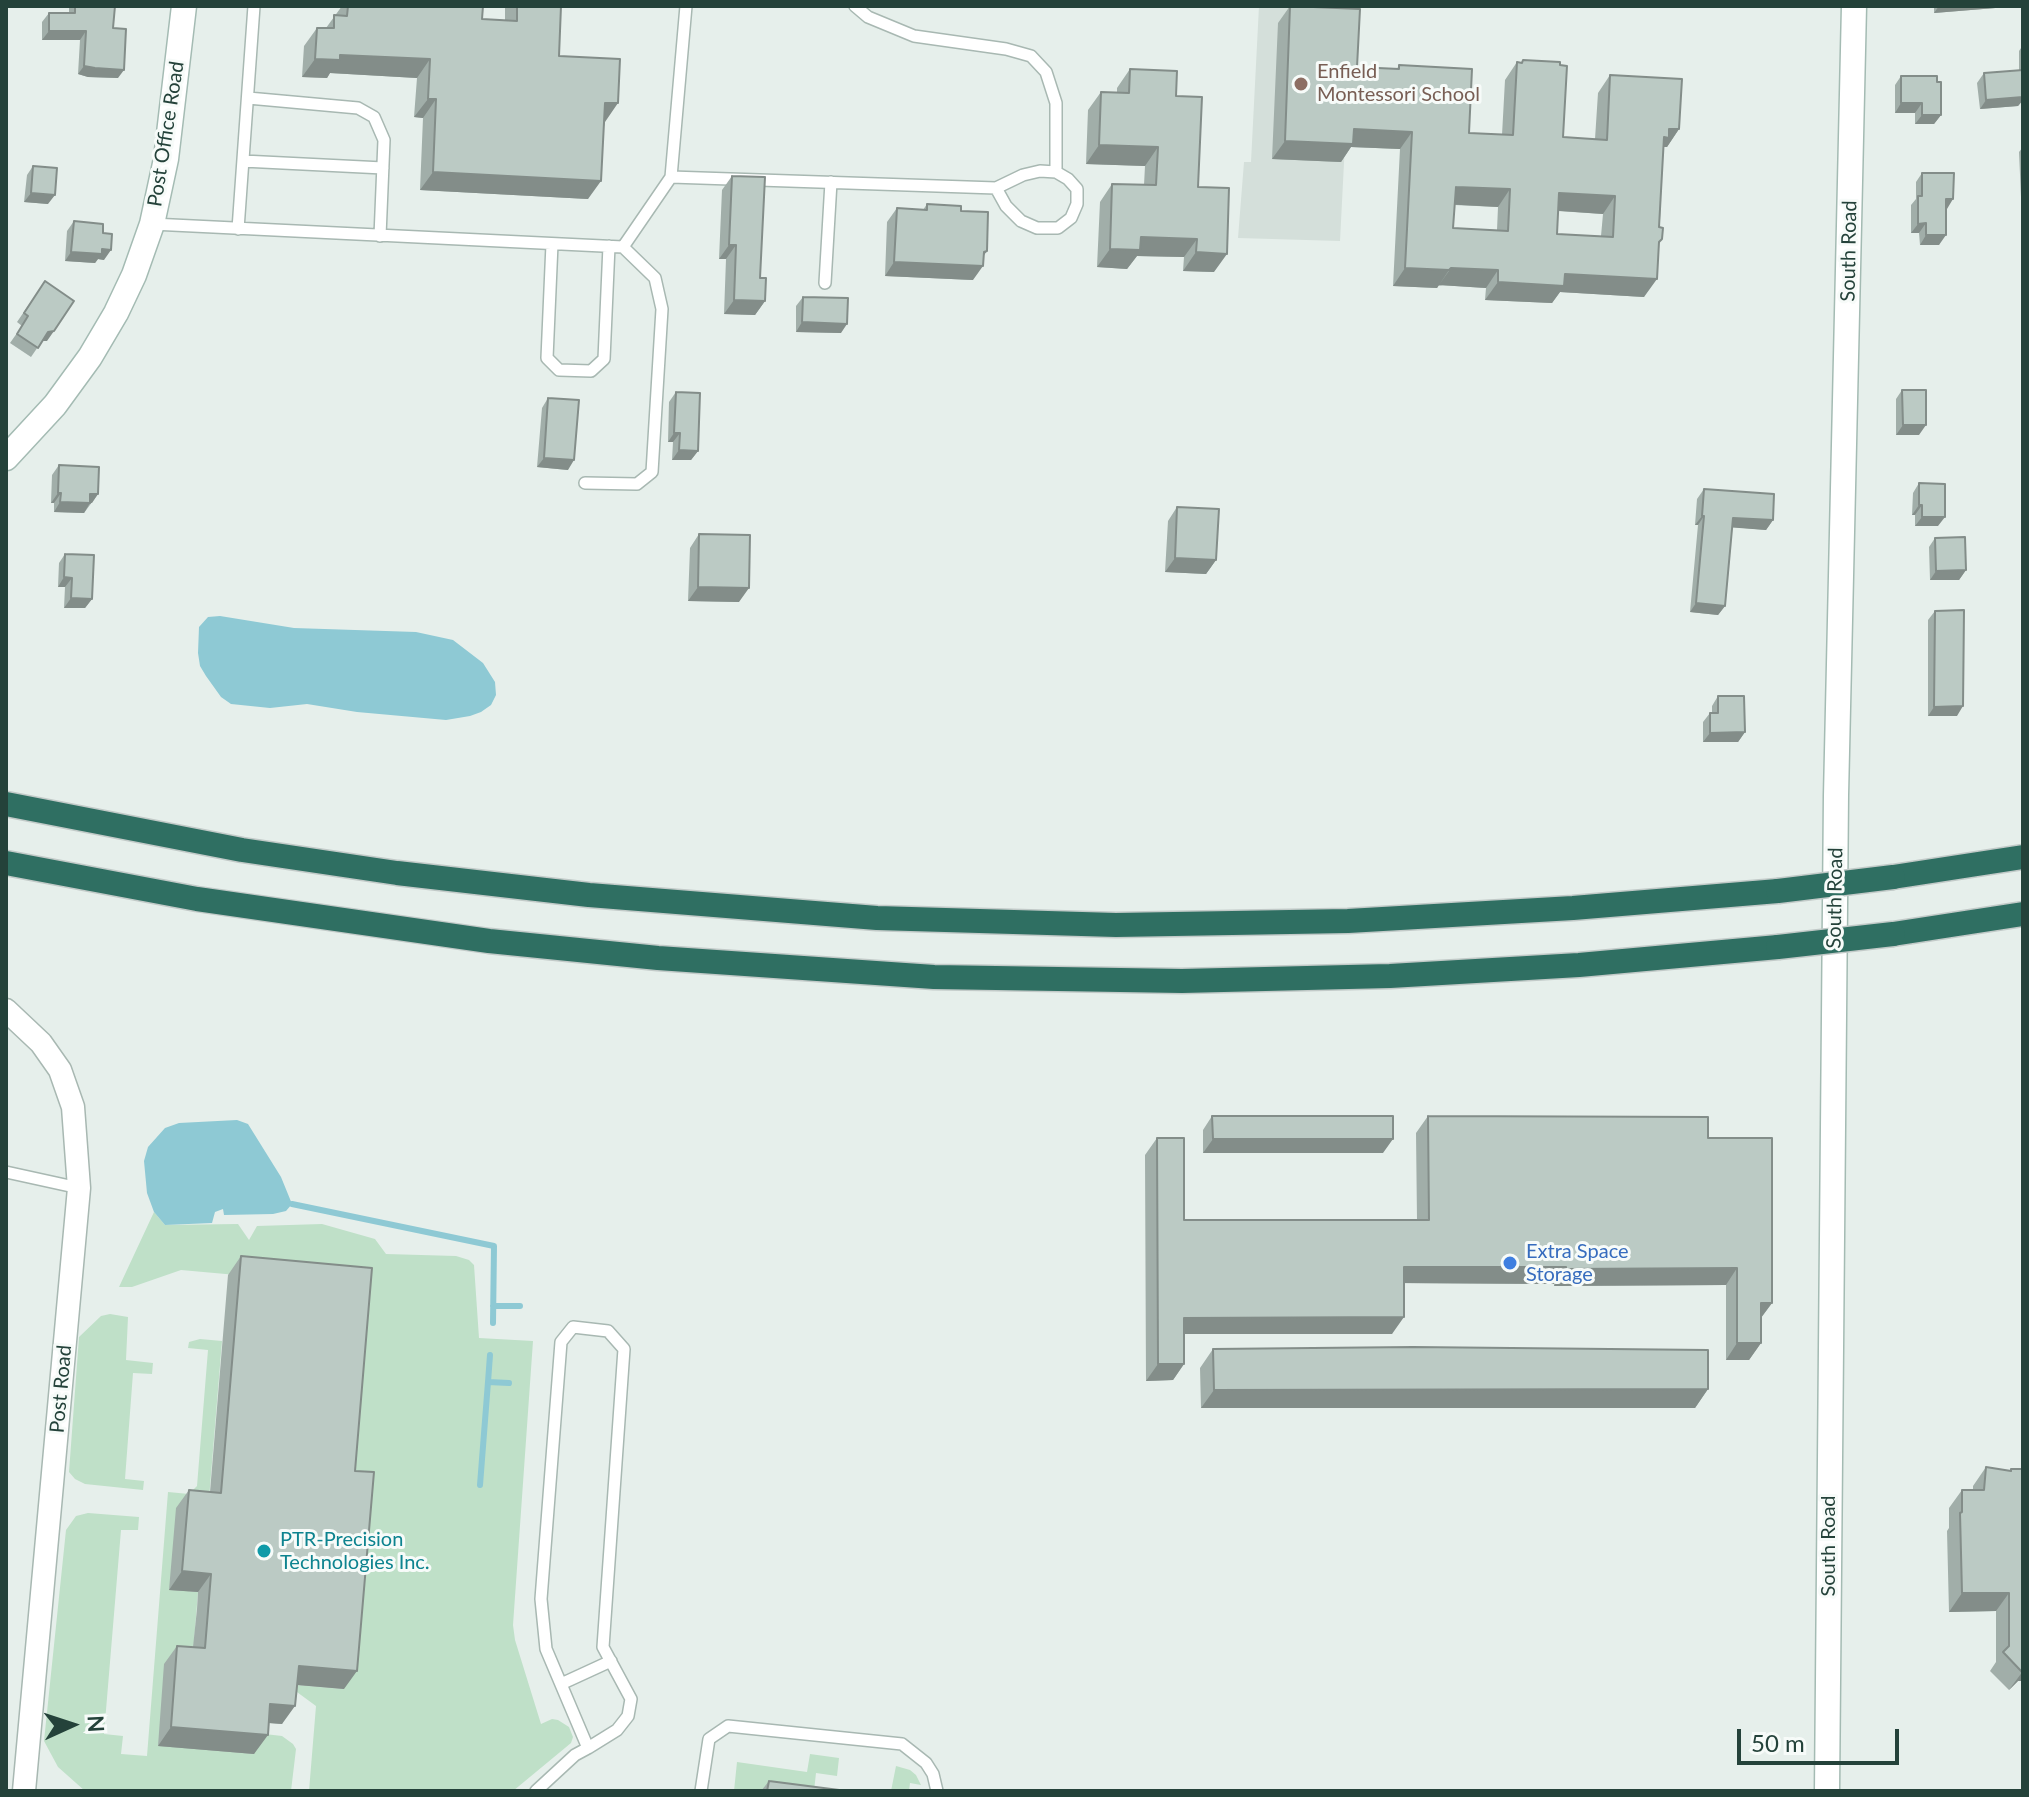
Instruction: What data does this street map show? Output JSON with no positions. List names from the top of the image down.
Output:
{
  "streets": {
    "main road": ["Post Office Road", "South Road"],
    "street": ["Post Road"]
  },
  "places": ["Enfield Montessori School", "Extra Space Storage", "PTR-Precision Technologies Inc."],
  "scale_bar": "50 m",
  "north": "right"
}
